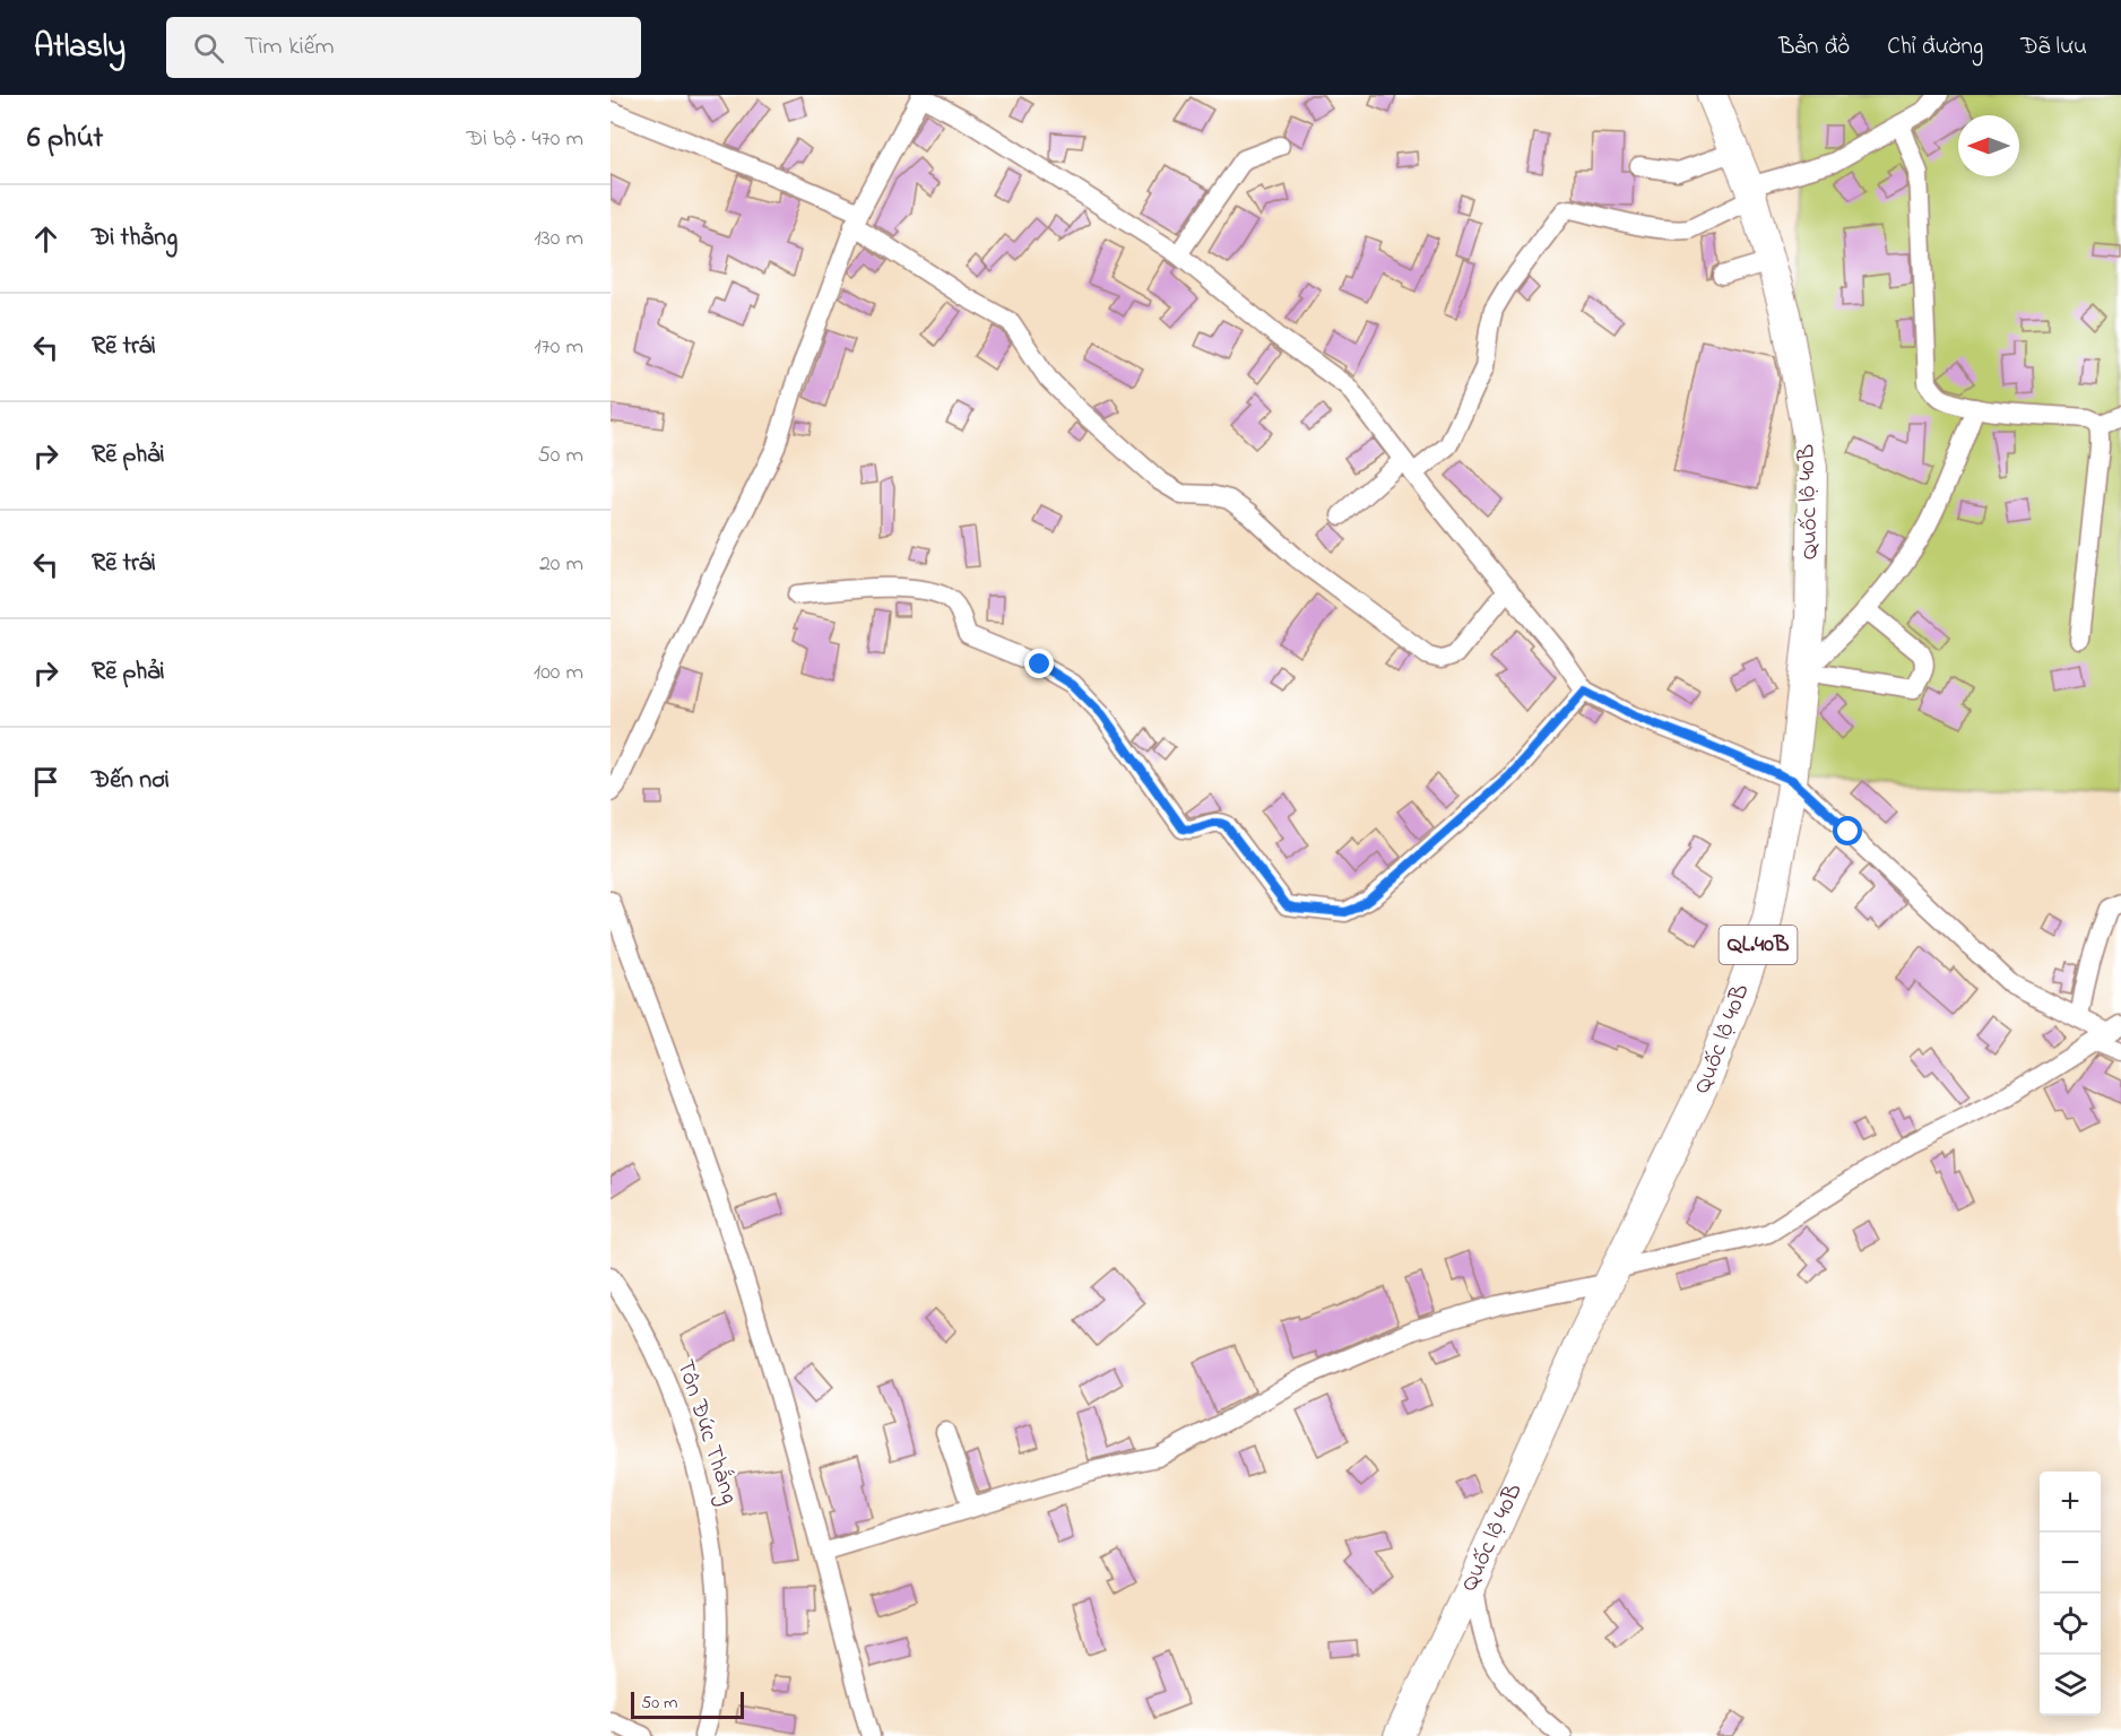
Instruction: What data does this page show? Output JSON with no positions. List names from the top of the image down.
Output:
{
  "streets": {
    "highway": ["Quốc lộ 40B", "QL.40B"],
    "street": ["Tôn Đức Thắng"]
  },
  "scale_bar": "50 m",
  "north": "left",
  "page": {
    "header": "Atlasly",
    "search": "Tìm kiếm",
    "nav": ["Bản đồ", "Chỉ đường", "Đã lưu"],
    "heading": ["6 phút", "Đi bộ · 470 m"],
    "list": [
      ["Đi thẳng", "130 m"],
      ["Rẽ trái", "170 m"],
      ["Rẽ phải", "50 m"],
      ["Rẽ trái", "20 m"],
      ["Rẽ phải", "100 m"],
      "Đến nơi"
    ],
    "map_buttons": ["+", "−"],
    "scale": "50 m"
  }
}
